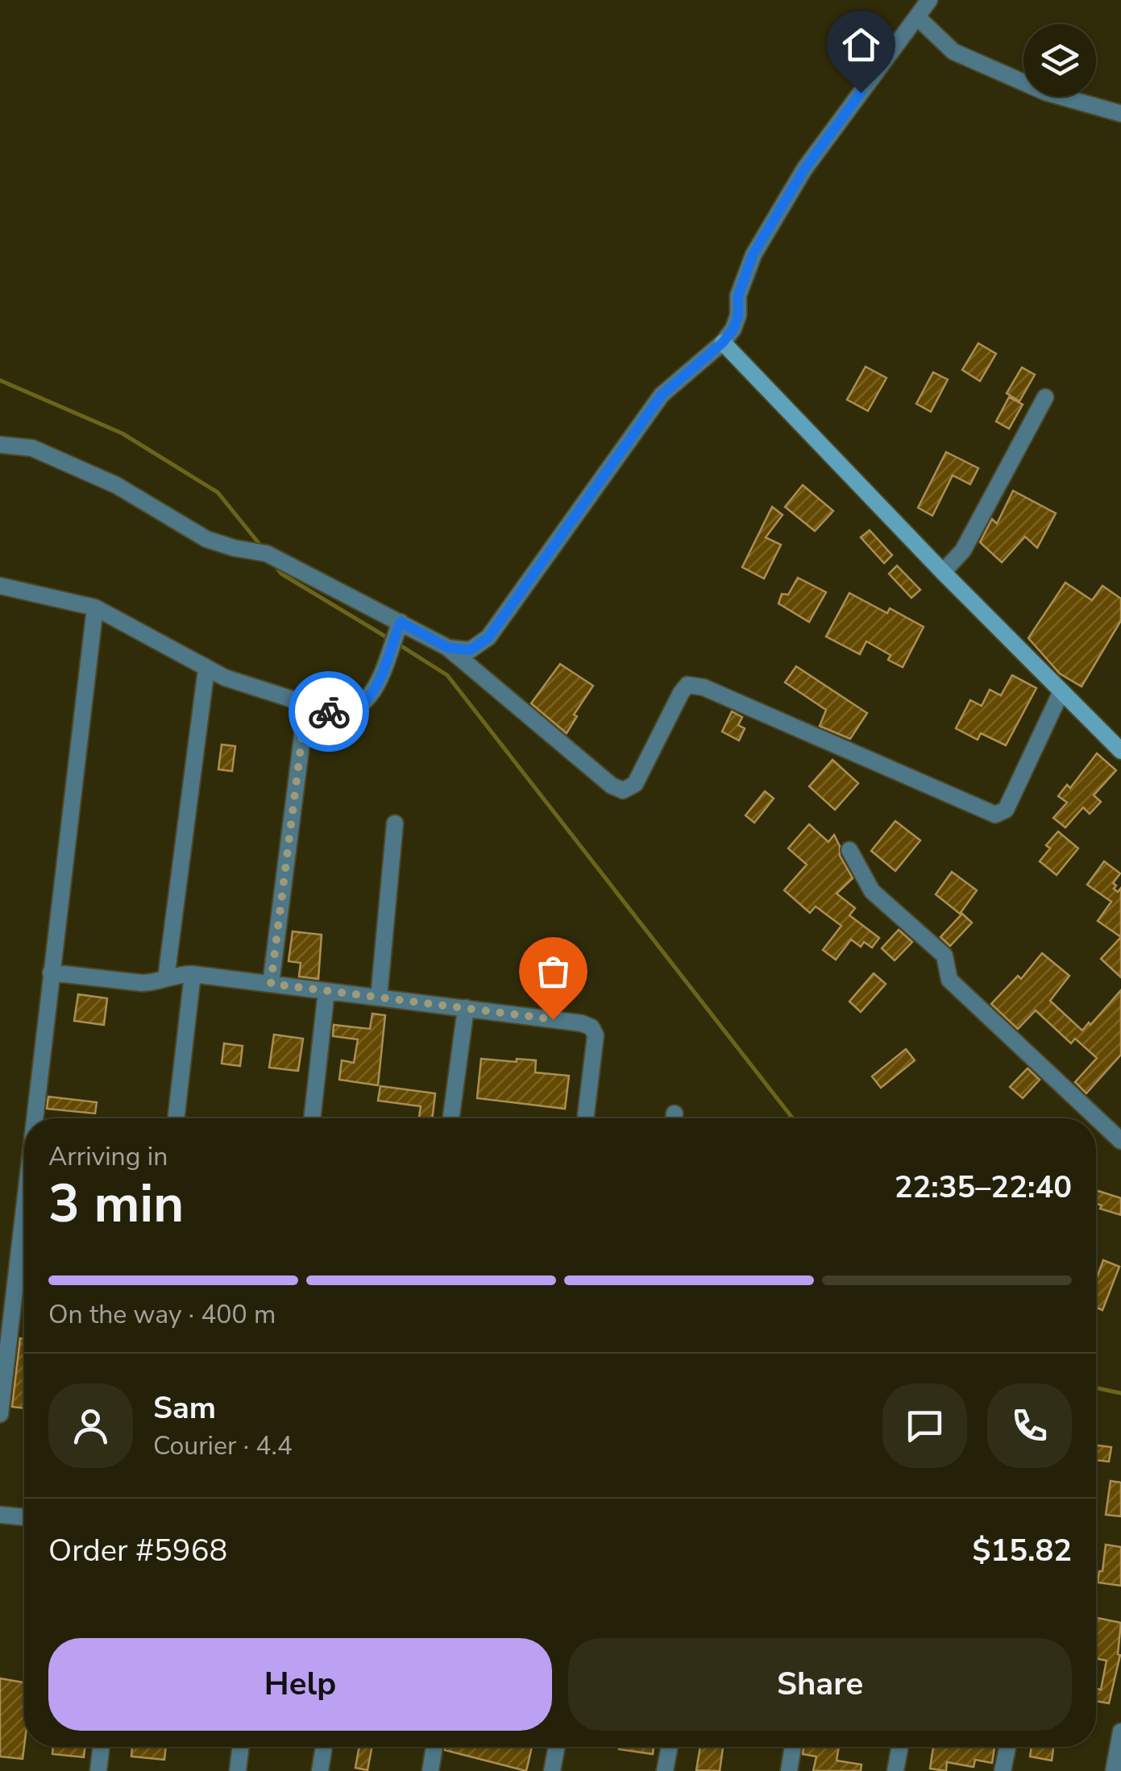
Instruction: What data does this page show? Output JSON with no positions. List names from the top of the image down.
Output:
{
  "page": {
    "heading": ["3 min", "Arriving in", "22:35–22:40"],
    "panel": [
      "Sam",
      "Courier · 4.4",
      "Order #5968",
      "$15.82"
    ],
    "bar": "On the way · 400 m",
    "buttons": ["Help", "Share"]
  }
}
